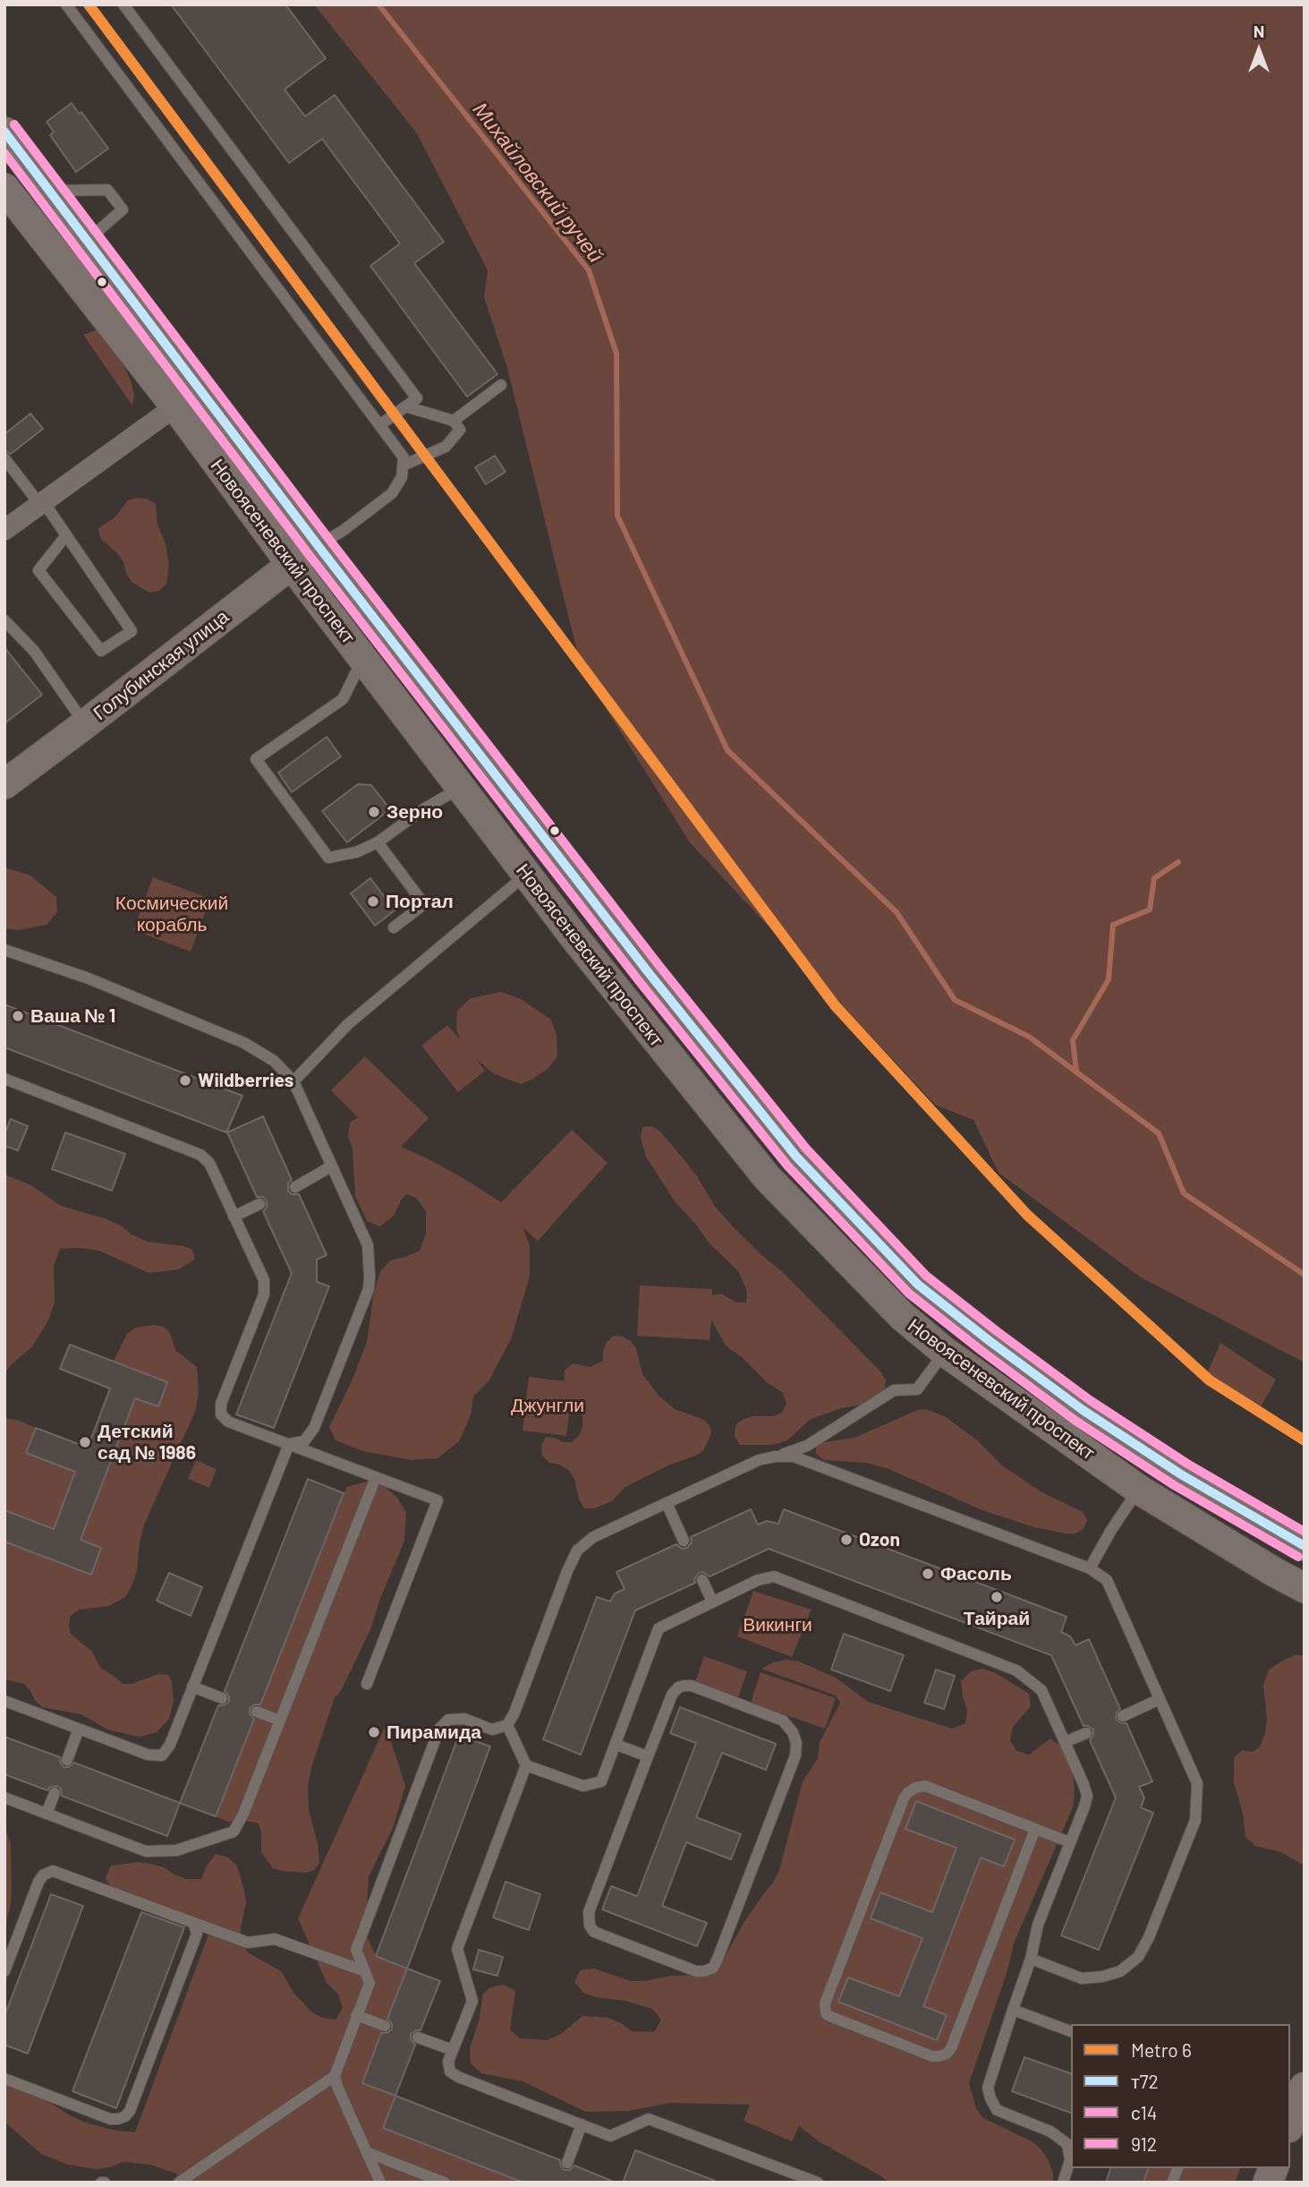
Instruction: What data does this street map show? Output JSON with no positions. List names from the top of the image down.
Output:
{
  "streets": {
    "main road": ["Новоясеневский проспект", "Голубинская улица"]
  },
  "crossings": [
    ["Новоясеневский проспект", "Голубинская улица"]
  ],
  "water": ["Михайловский ручей"],
  "parks": ["Космический корабль", "Джунгли", "Викинги"],
  "places": [
    "Зерно",
    "Портал",
    "Ваша № 1",
    "Wildberries",
    "Детский сад № 1986",
    "Ozon",
    "Фасоль",
    "Тайрай",
    "Пирамида"
  ],
  "lines": [
    "metro line 6",
    "transit line 912",
    "transit line т72",
    "transit line с14"
  ],
  "legend": [
    "Metro 6",
    "т72",
    "с14",
    "912"
  ],
  "north": "top"
}
